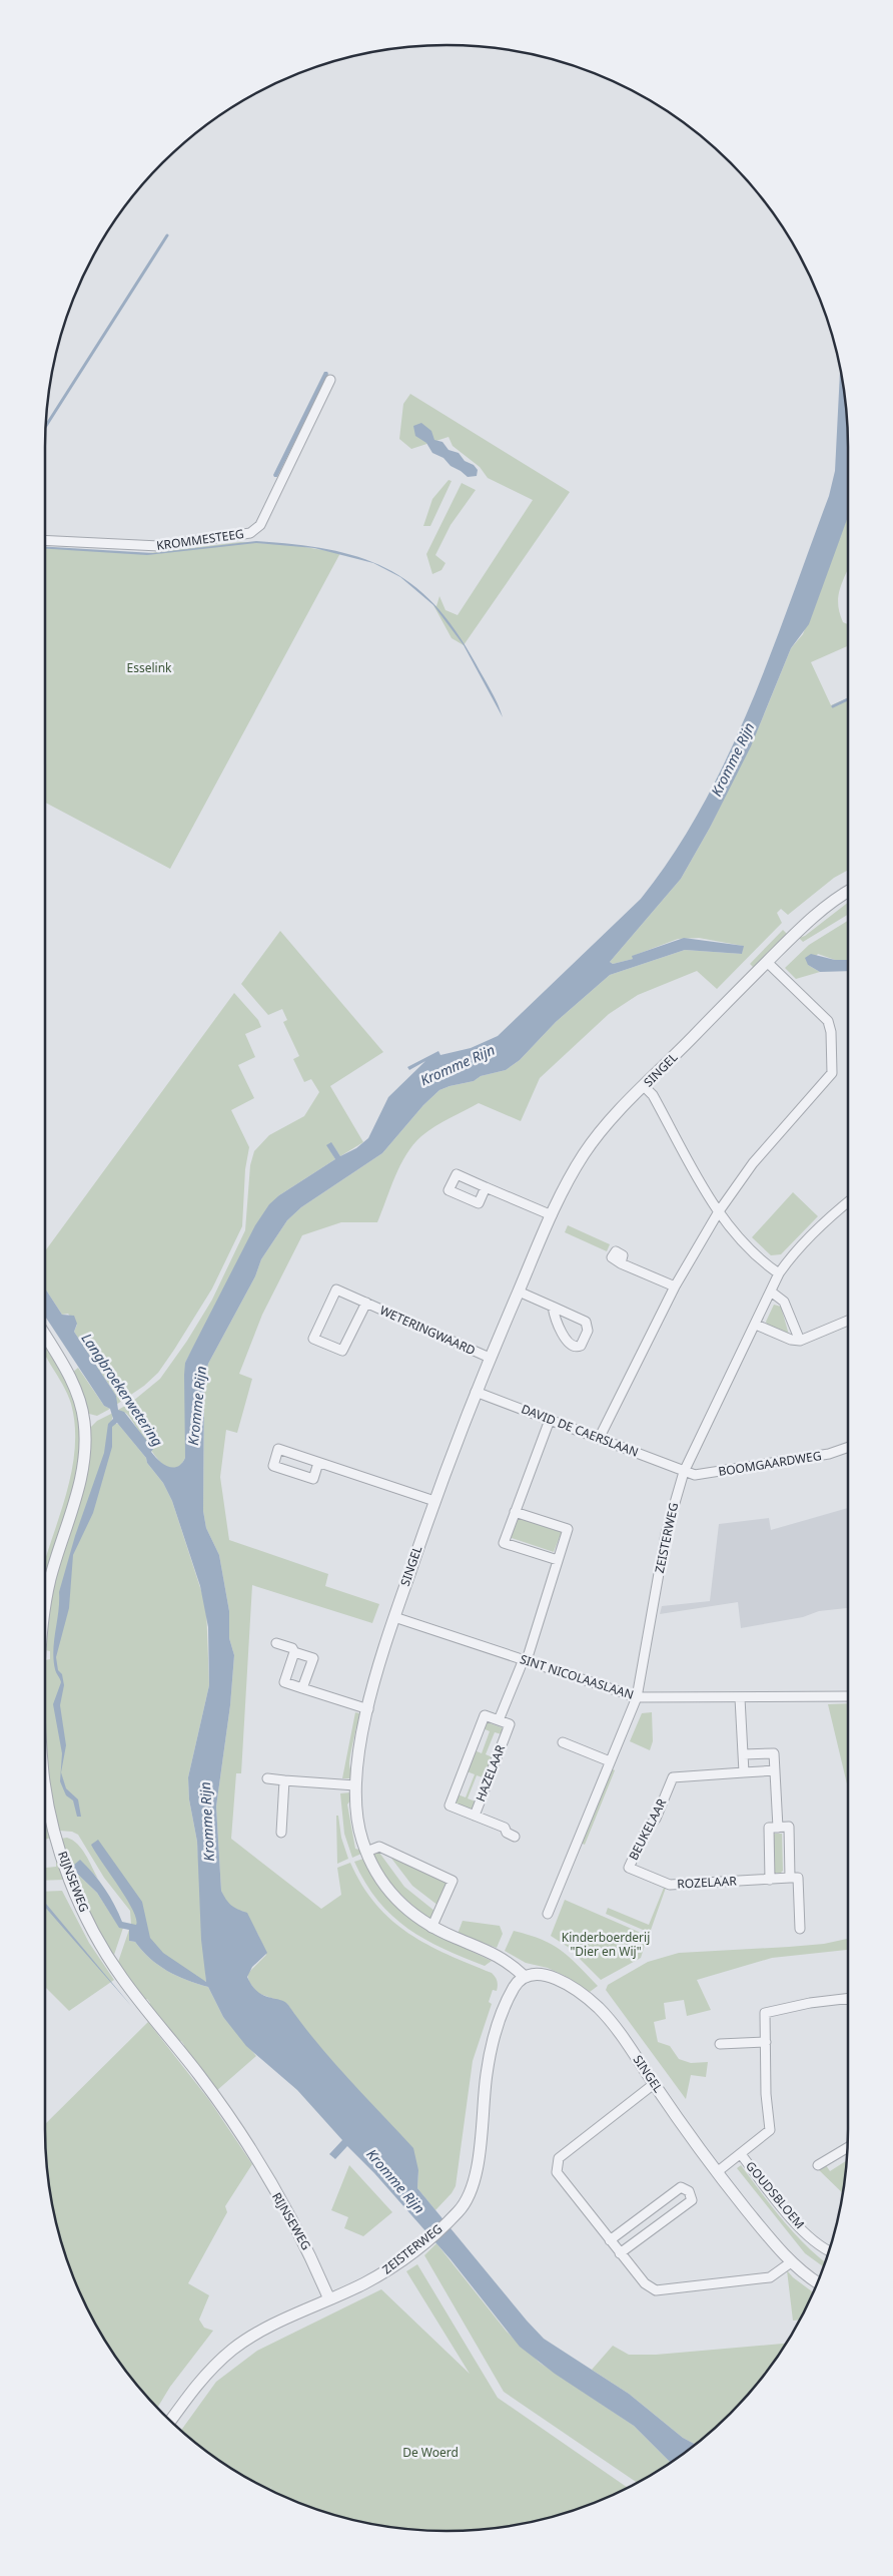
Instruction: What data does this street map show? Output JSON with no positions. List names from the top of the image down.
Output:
{
  "streets": {
    "street": [
      "KROMMESTEEG",
      "SINGEL",
      "WETERINGWAARD",
      "DAVID DE CAERSLAAN",
      "BOOMGAARDWEG",
      "ZEISTERWEG",
      "SINT NICOLAASLAAN",
      "HAZELAAR",
      "BEUKELAAR",
      "RIJNSEWEG",
      "ROZELAAR",
      "GOUDSBLOEM"
    ]
  },
  "crossings": [
    ["SINGEL", "WETERINGWAARD"],
    ["SINGEL", "DAVID DE CAERSLAAN"],
    ["SINGEL", "ZEISTERWEG"],
    ["SINGEL", "SINT NICOLAASLAAN"],
    ["SINGEL", "GOUDSBLOEM"],
    ["DAVID DE CAERSLAAN", "BOOMGAARDWEG"],
    ["DAVID DE CAERSLAAN", "ZEISTERWEG"],
    ["BOOMGAARDWEG", "ZEISTERWEG"],
    ["ZEISTERWEG", "SINT NICOLAASLAAN"],
    ["ZEISTERWEG", "RIJNSEWEG"],
    ["BEUKELAAR", "ROZELAAR"]
  ],
  "water": ["Kromme Rijn", "Langbroekerwetering"],
  "parks": ["Esselink", "Kinderboerderij \"Dier en Wij\"", "De Woerd"]
}
